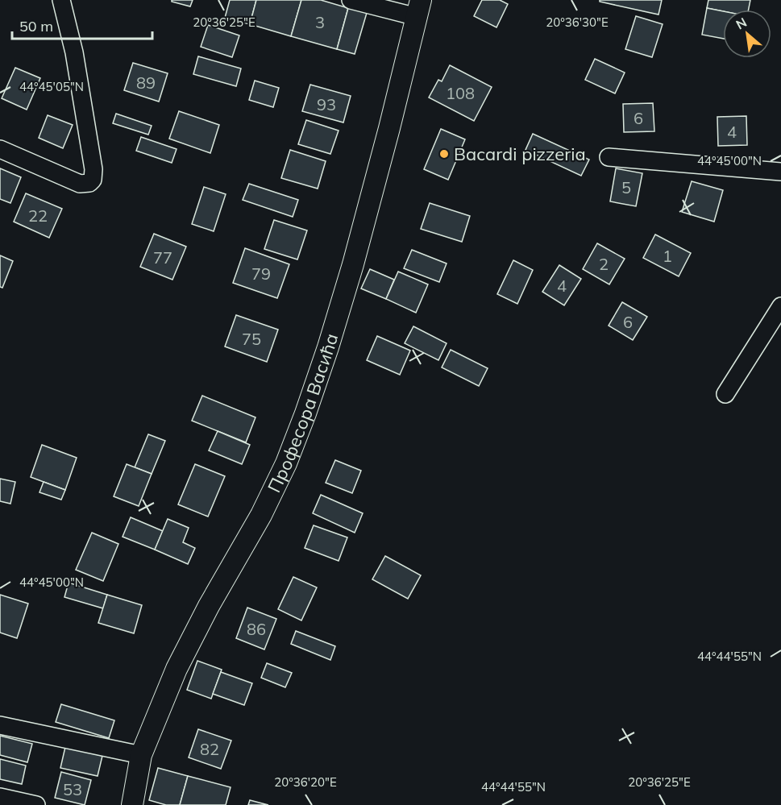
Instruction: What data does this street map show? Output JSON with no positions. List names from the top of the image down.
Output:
{
  "streets": {
    "street": ["Професора Васића"]
  },
  "places": ["Bacardi pizzeria"],
  "house_numbers": [
    "3",
    "89",
    "108",
    "93",
    "6",
    "4",
    "5",
    "22",
    "1",
    "77",
    "2",
    "79",
    "4",
    "6",
    "75",
    "86",
    "82",
    "53"
  ],
  "scale_bar": "50 m",
  "north": "top left",
  "coordinates": [
    "20°36'25\"E",
    "20°36'30\"E",
    "44°45'05\"N",
    "44°45'00\"N",
    "44°44'55\"N",
    "20°36'20\"E"
  ]
}
